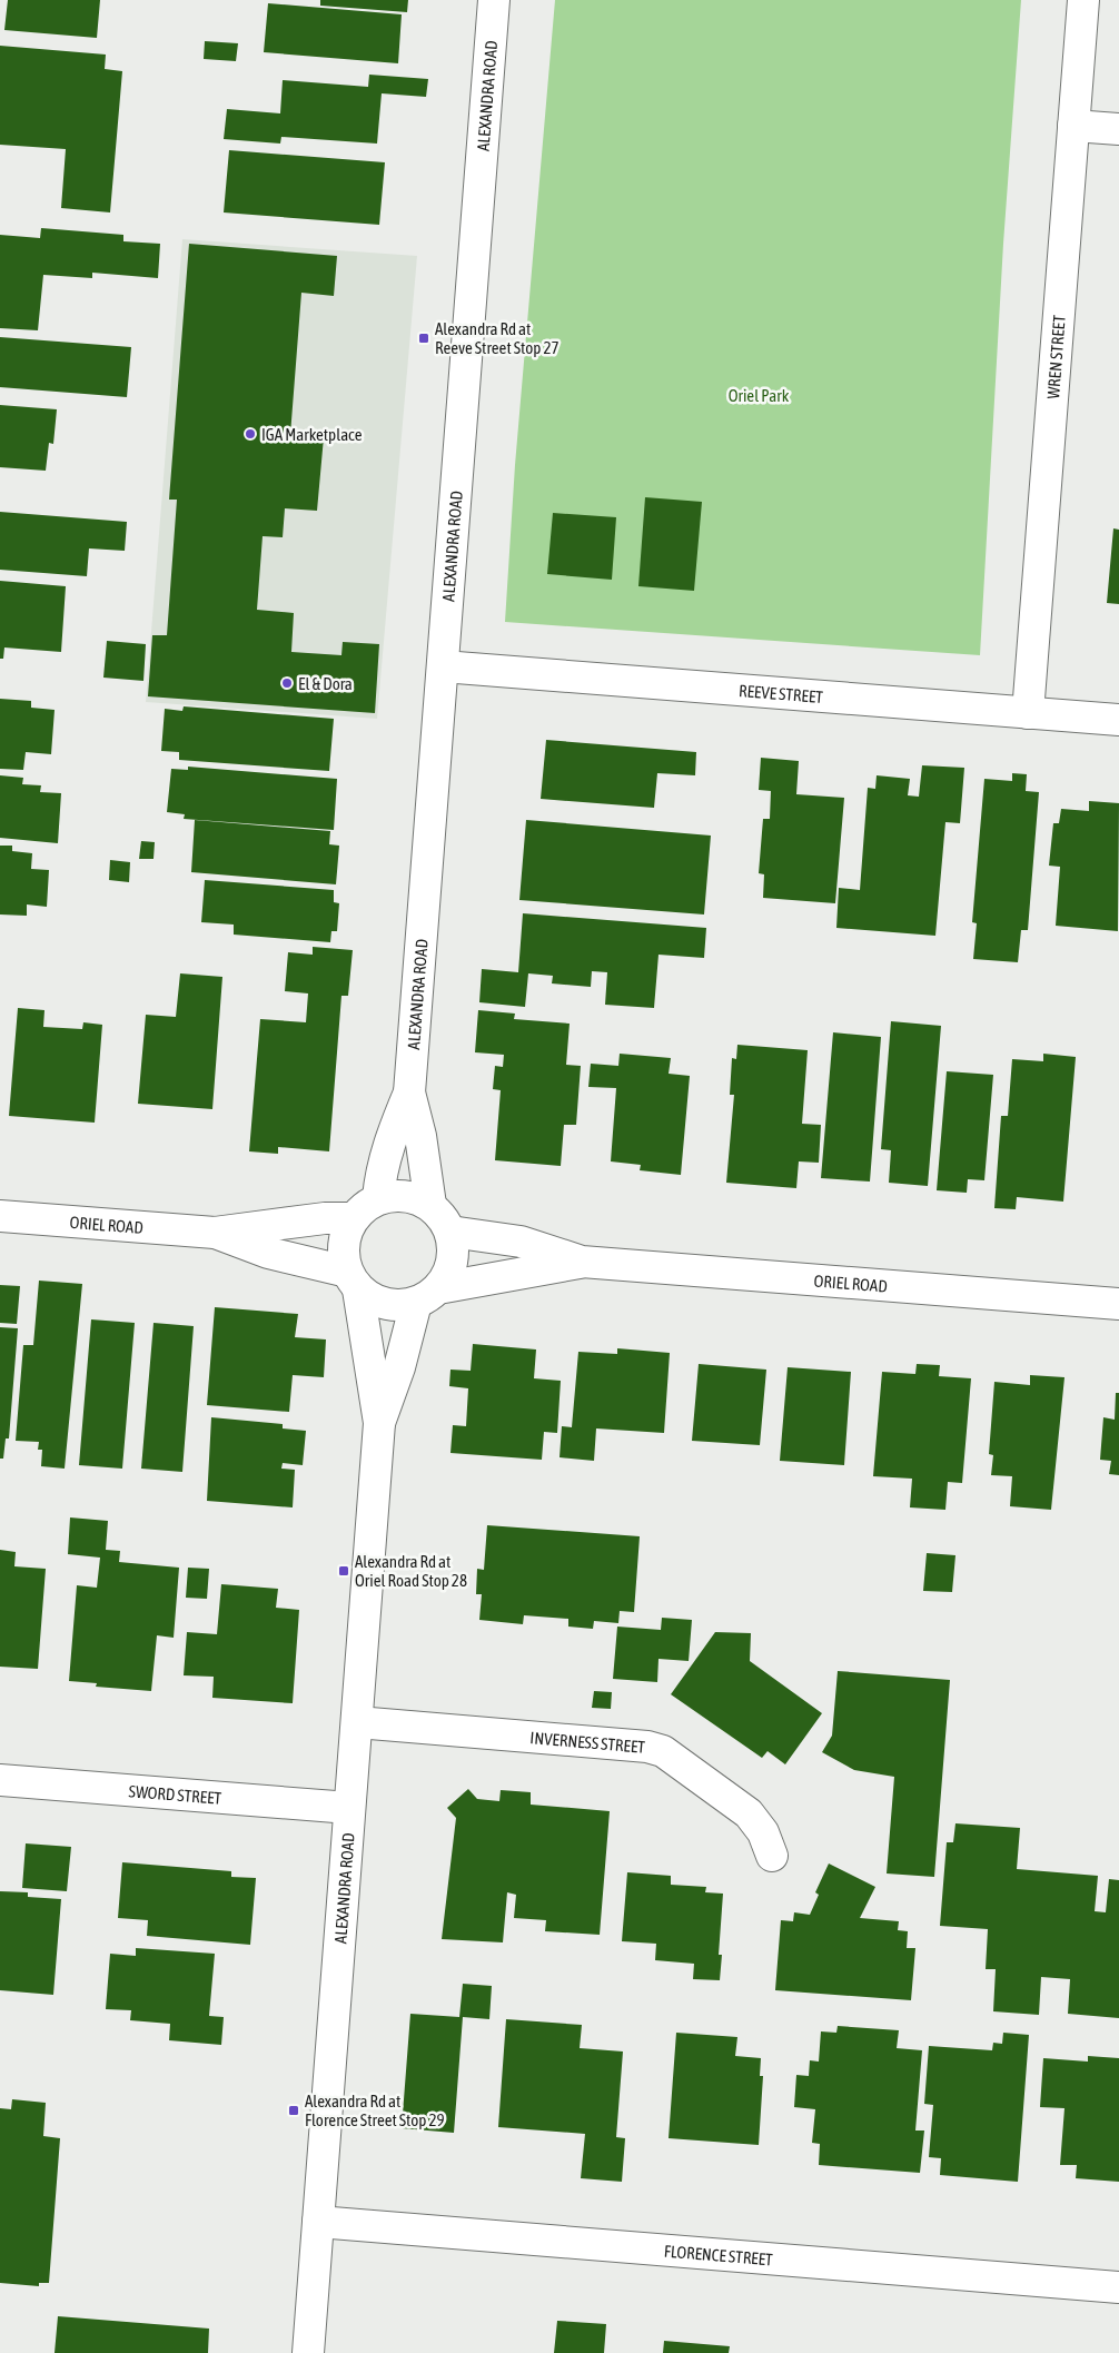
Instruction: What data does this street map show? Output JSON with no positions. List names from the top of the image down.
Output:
{
  "streets": {
    "street": [
      "ALEXANDRA ROAD",
      "WREN STREET",
      "REEVE STREET",
      "ORIEL ROAD",
      "INVERNESS STREET",
      "SWORD STREET",
      "FLORENCE STREET"
    ]
  },
  "crossings": [
    ["ALEXANDRA ROAD", "REEVE STREET"],
    ["ALEXANDRA ROAD", "ORIEL ROAD"],
    ["ALEXANDRA ROAD", "INVERNESS STREET"],
    ["ALEXANDRA ROAD", "SWORD STREET"],
    ["ALEXANDRA ROAD", "FLORENCE STREET"],
    ["WREN STREET", "REEVE STREET"]
  ],
  "parks": ["Oriel Park"],
  "places": {
    "transit": ["Alexandra Rd at Reeve Street Stop 27", "Alexandra Rd at Oriel Road Stop 28", "Alexandra Rd at Florence Street Stop 29"],
    "other": ["IGA Marketplace", "El & Dora"]
  }
}
